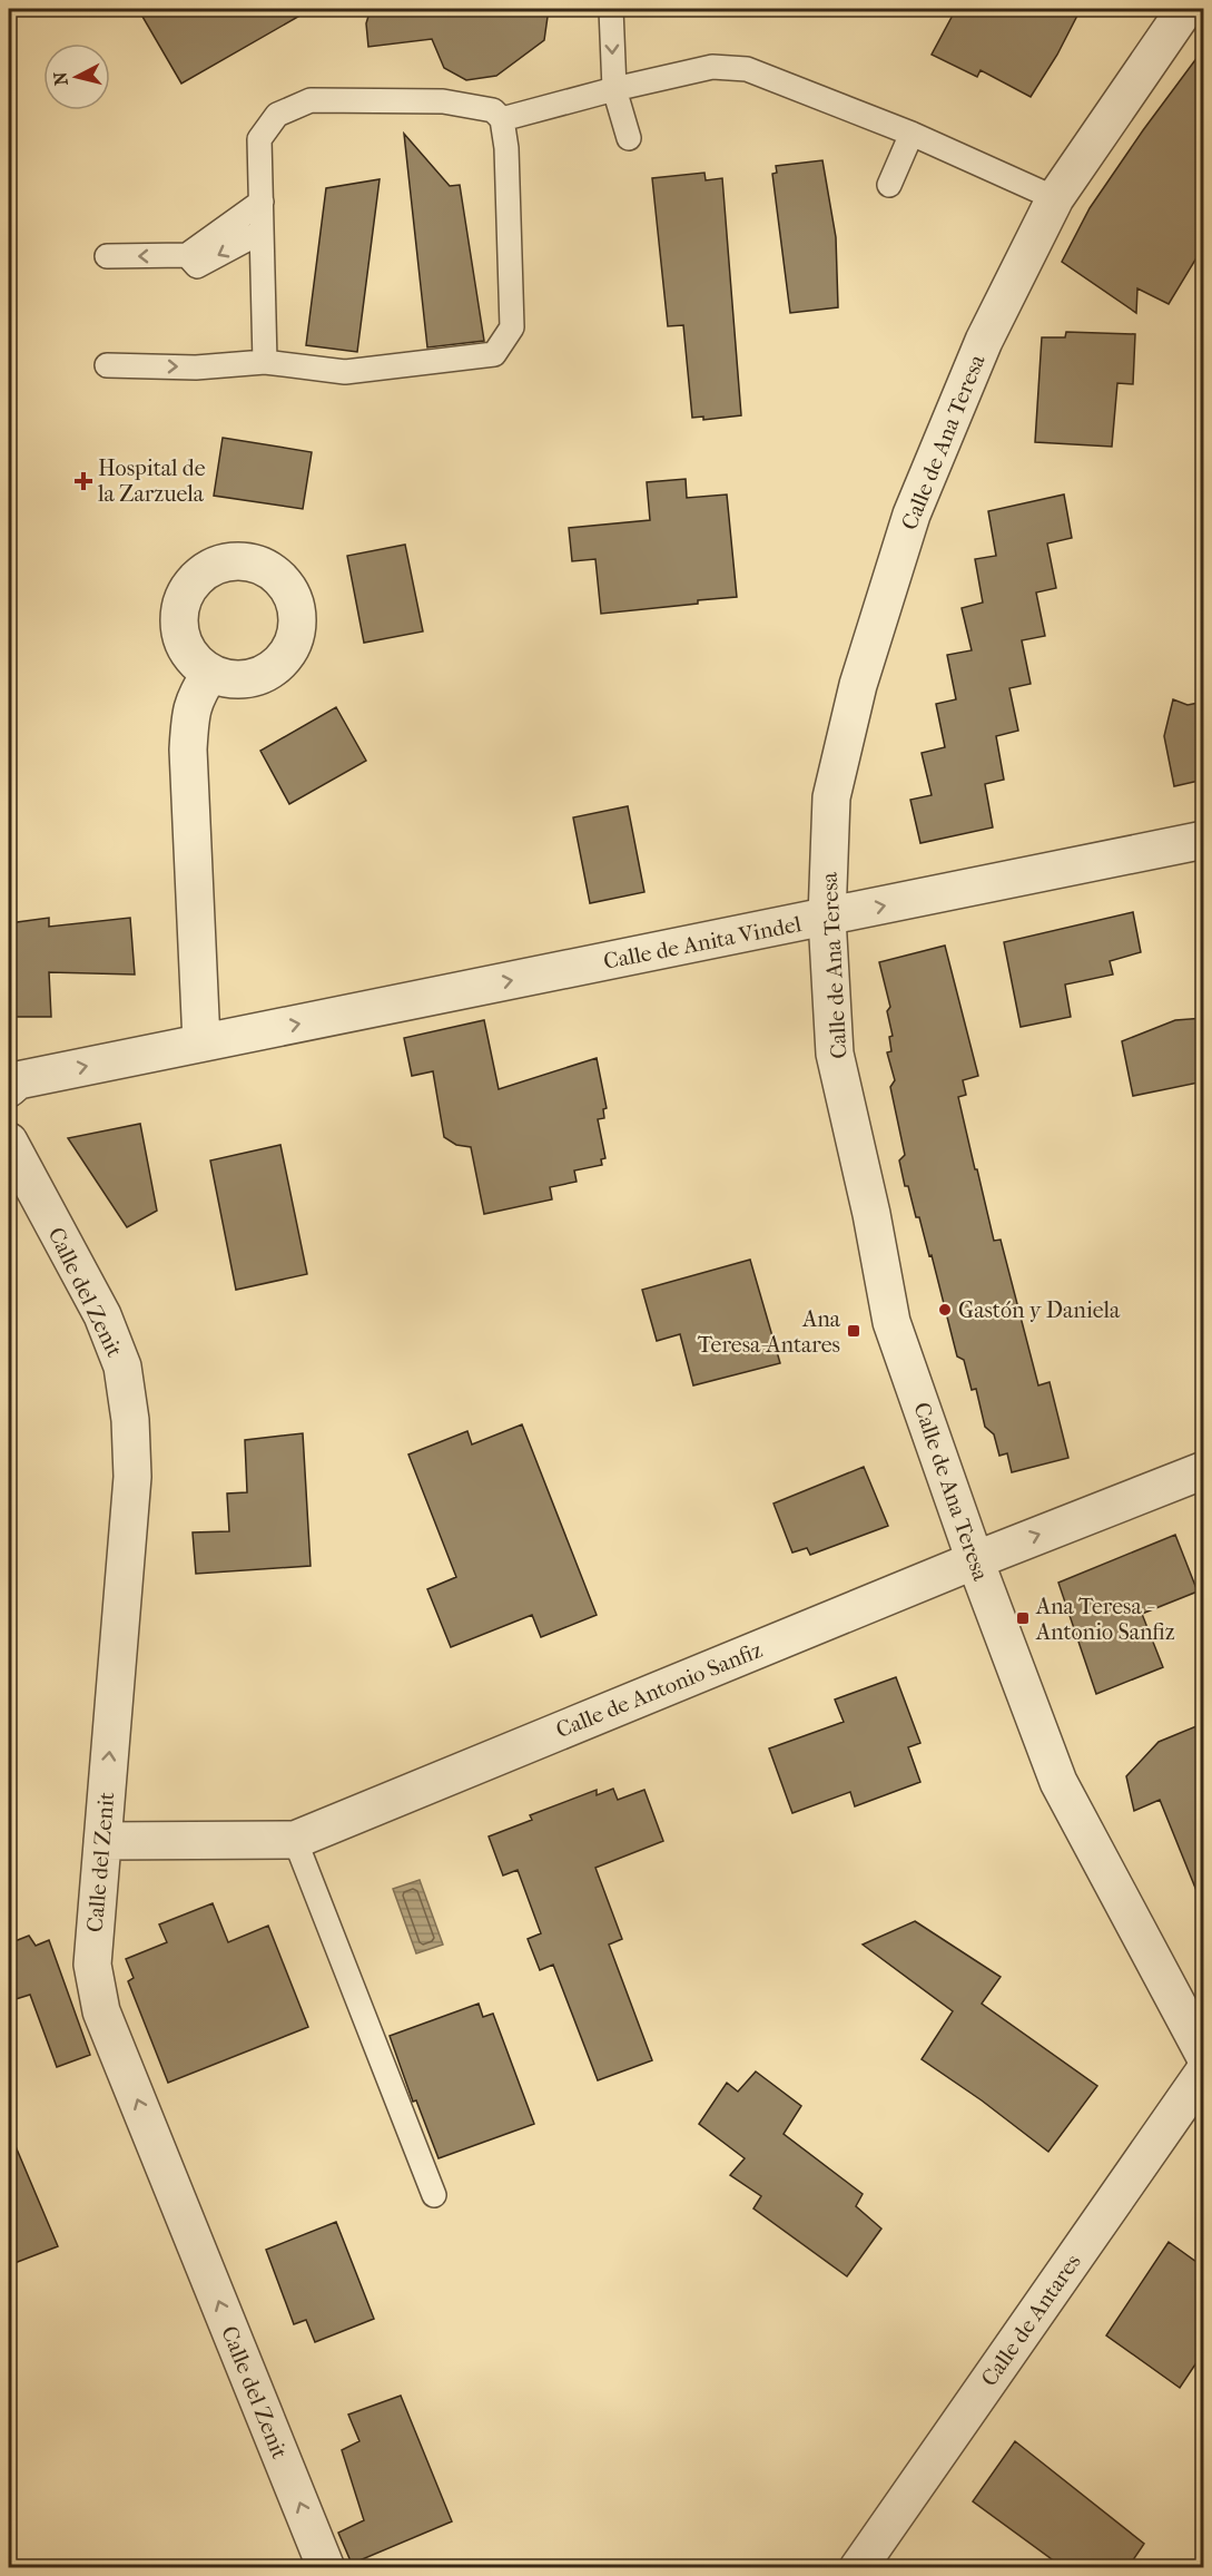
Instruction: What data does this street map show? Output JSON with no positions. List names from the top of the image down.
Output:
{
  "streets": {
    "street": [
      "Calle de Ana Teresa",
      "Calle de Anita Vindel",
      "Calle del Zenit",
      "Calle de Antonio Sanfiz",
      "Calle de Antares"
    ]
  },
  "crossings": [
    ["Calle de Ana Teresa", "Calle de Anita Vindel"],
    ["Calle de Ana Teresa", "Calle de Antonio Sanfiz"],
    ["Calle del Zenit", "Calle de Antonio Sanfiz"]
  ],
  "one_way": ["Calle de Anita Vindel", "Calle del Zenit"],
  "places": {
    "health": ["Hospital de la Zarzuela"],
    "other": ["Gastón y Daniela"],
    "transit": ["Ana Teresa-Antares", "Ana Teresa - Antonio Sanfiz"]
  },
  "north": "left"
}
